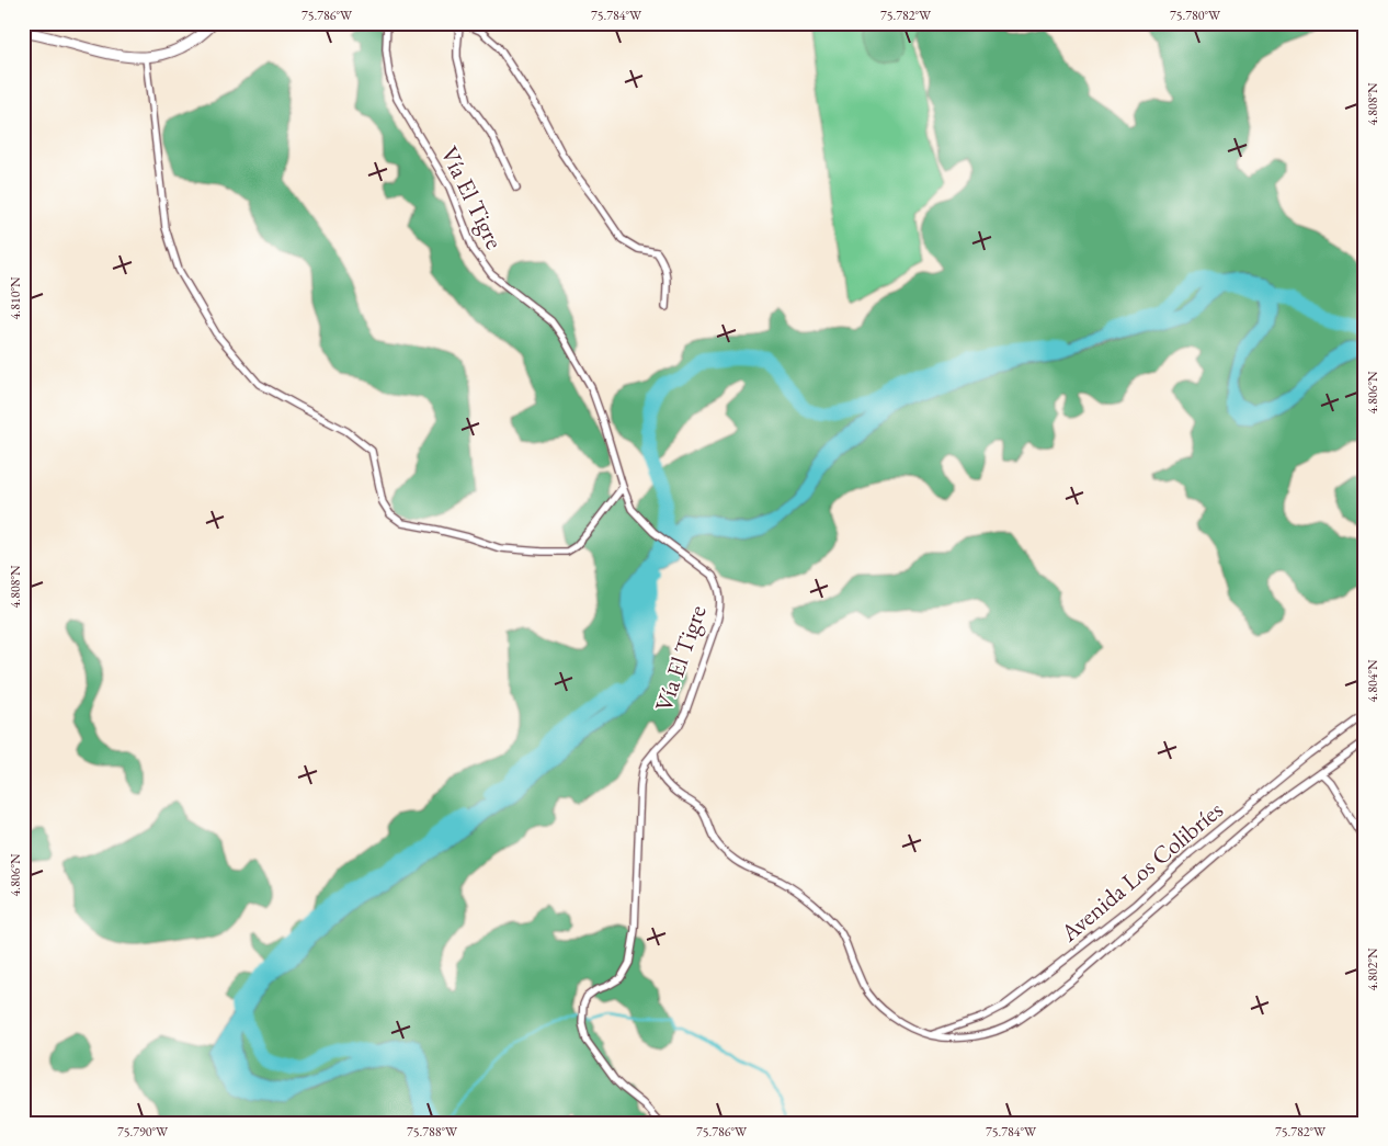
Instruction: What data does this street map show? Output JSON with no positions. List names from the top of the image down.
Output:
{
  "streets": {
    "street": ["Vía El Tigre", "Avenida Los Colibríes"]
  },
  "crossings": [
    ["Vía El Tigre", "Avenida Los Colibríes"]
  ],
  "coordinates": [
    "75.786°W",
    "75.784°W",
    "75.782°W",
    "75.780°W",
    "4.808°N",
    "4.810°N",
    "4.806°N",
    "4.804°N",
    "4.802°N",
    "75.790°W",
    "75.788°W"
  ]
}
